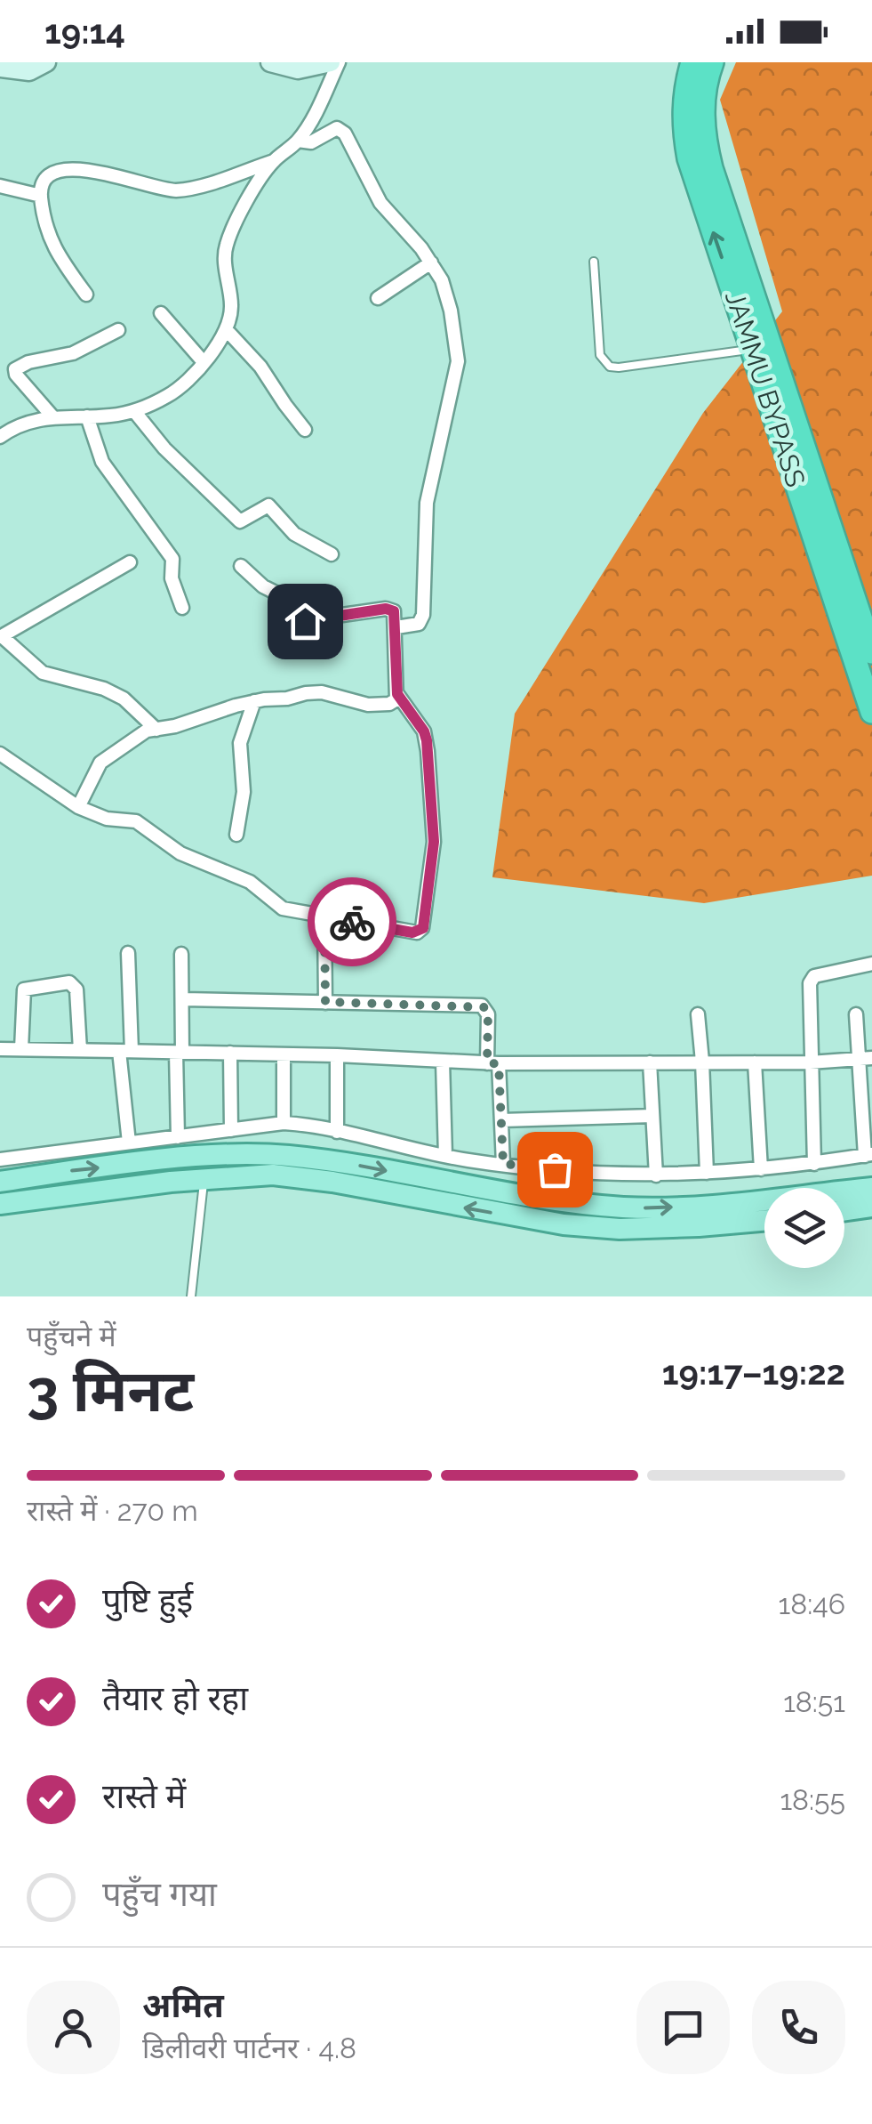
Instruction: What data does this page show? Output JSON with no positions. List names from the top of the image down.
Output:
{
  "streets": {
    "highway": ["JAMMU BYPASS"]
  },
  "page": {
    "status": "19:14",
    "heading": ["3 मिनट", "पहुँचने में", "19:17–19:22"],
    "panel": ["अमित", "डिलीवरी पार्टनर · 4.8"],
    "bar": "रास्ते में · 270 m",
    "list": [
      ["पुष्टि हुई", "18:46"],
      ["तैयार हो रहा", "18:51"],
      ["रास्ते में", "18:55"],
      "पहुँच गया"
    ]
  }
}
